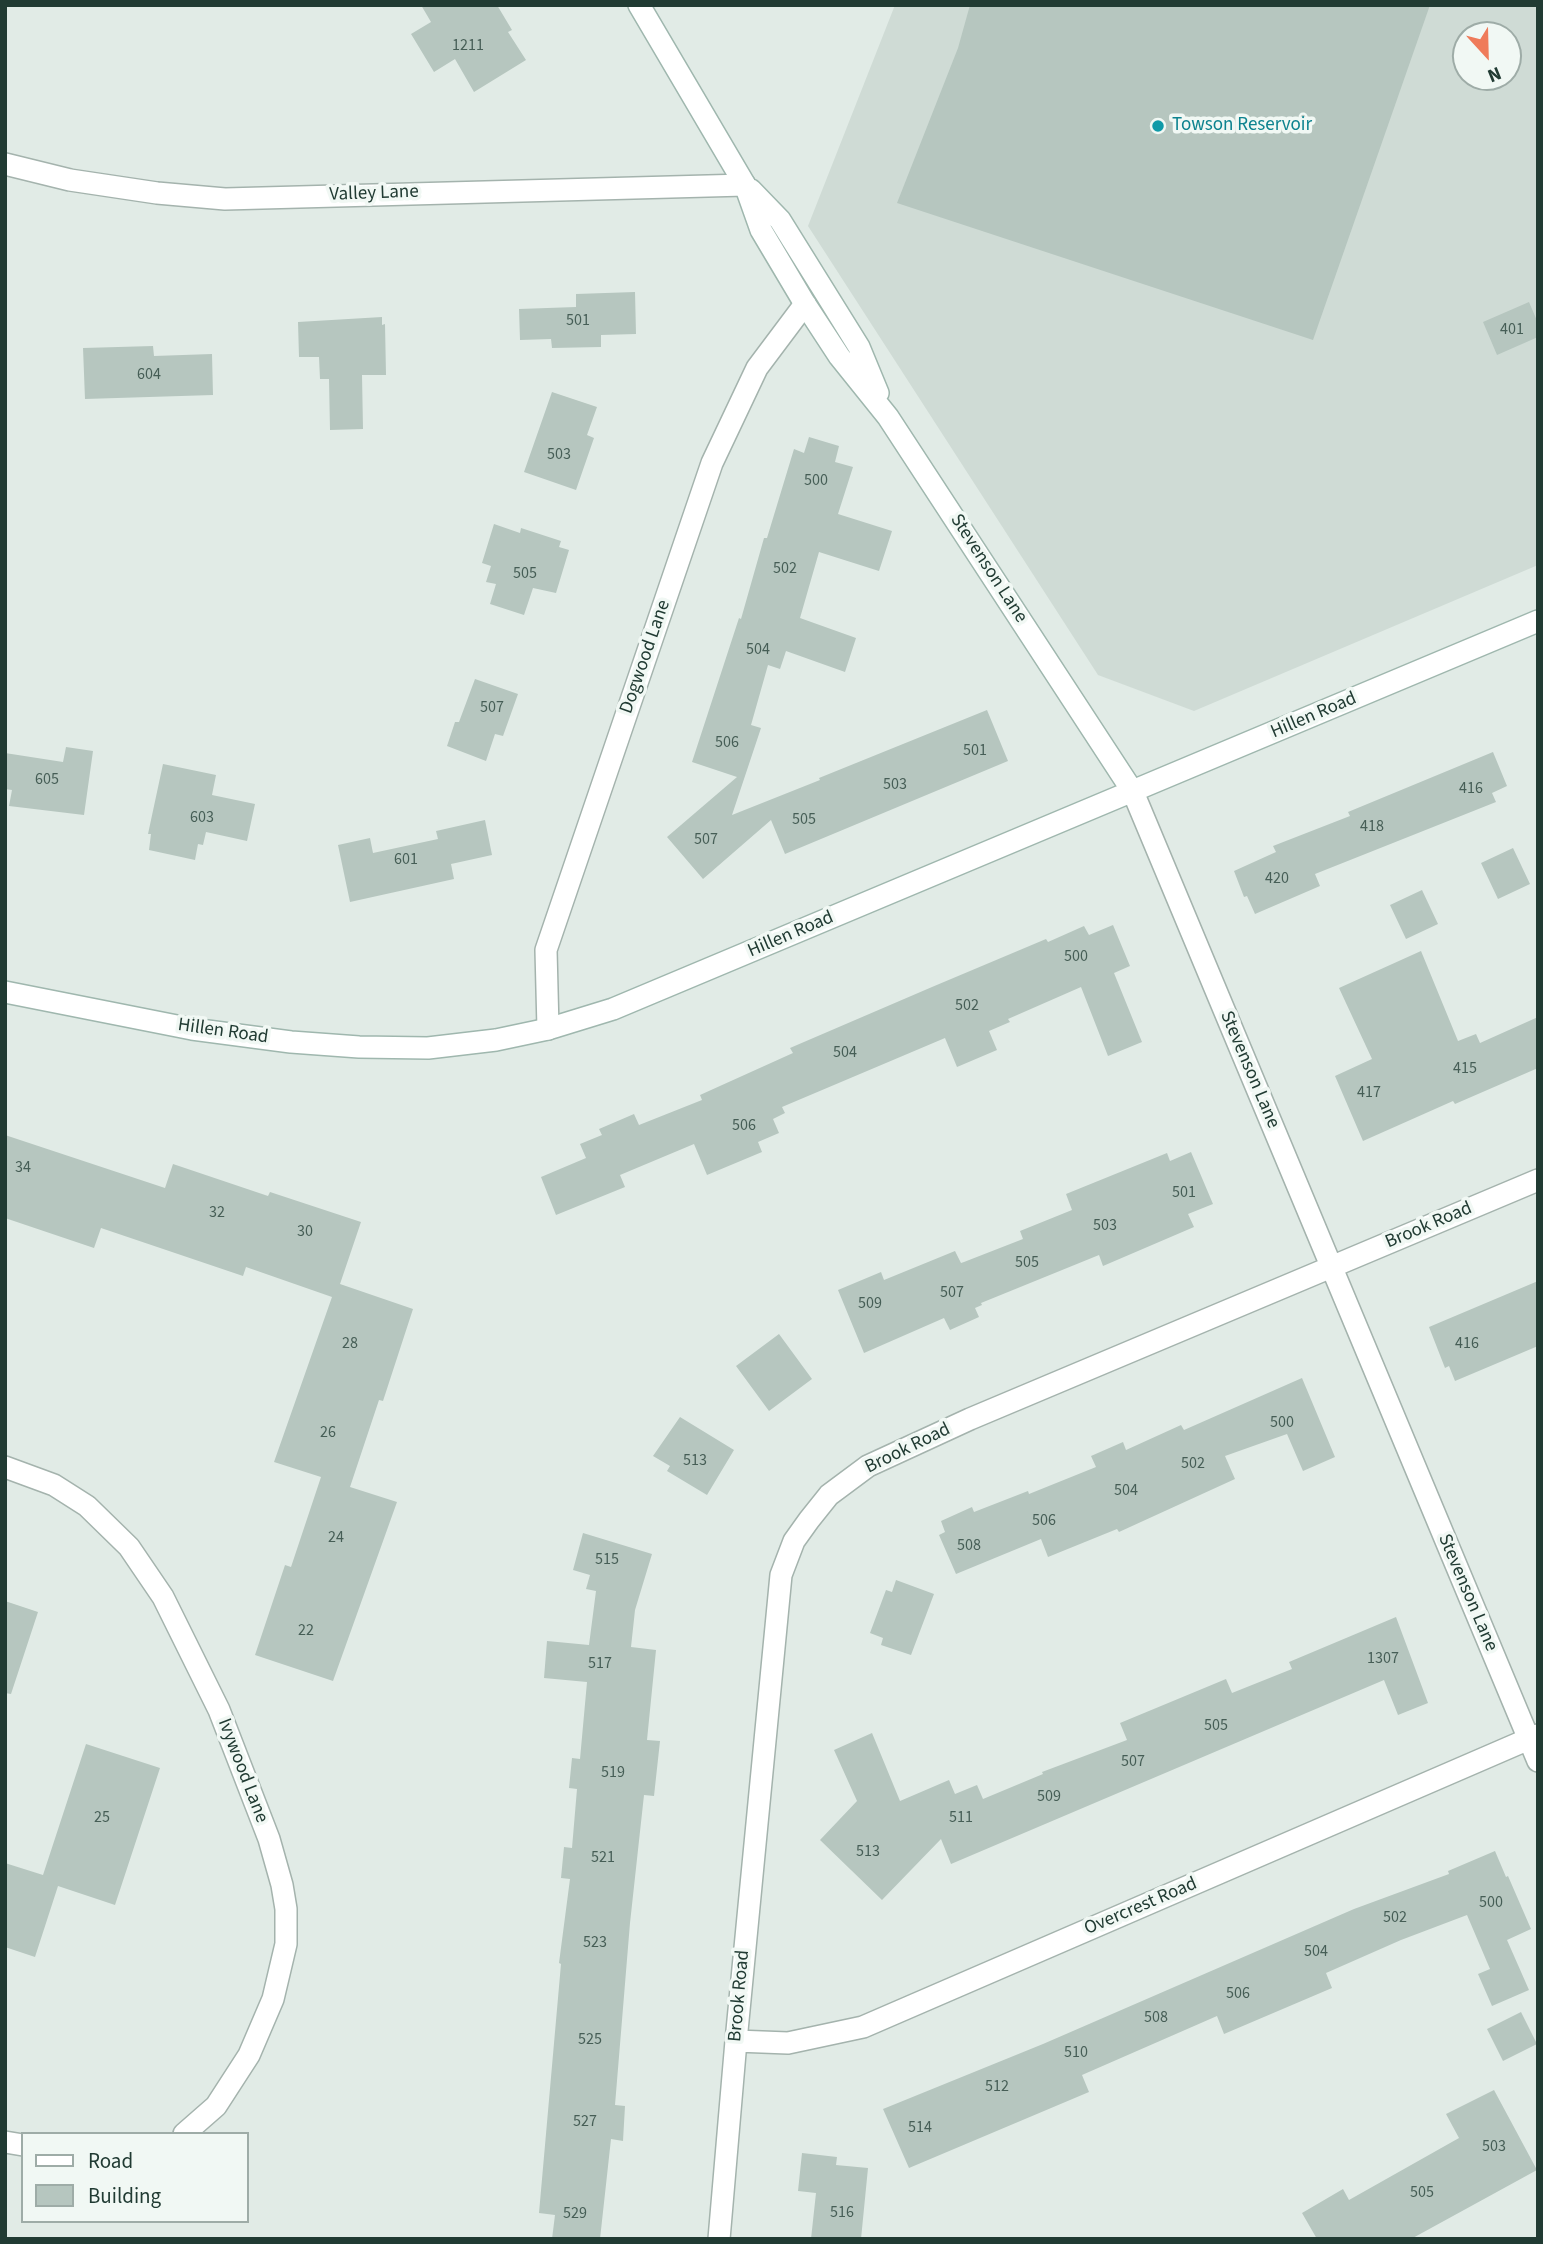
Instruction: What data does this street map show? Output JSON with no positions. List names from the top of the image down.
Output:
{
  "streets": {
    "street": [
      "Valley Lane",
      "Stevenson Lane",
      "Dogwood Lane",
      "Hillen Road",
      "Brook Road",
      "Ivywood Lane",
      "Overcrest Road"
    ]
  },
  "crossings": [
    ["Valley Lane", "Stevenson Lane"],
    ["Stevenson Lane", "Dogwood Lane"],
    ["Stevenson Lane", "Hillen Road"],
    ["Stevenson Lane", "Brook Road"],
    ["Stevenson Lane", "Overcrest Road"],
    ["Dogwood Lane", "Hillen Road"],
    ["Brook Road", "Overcrest Road"]
  ],
  "places": ["Towson Reservoir"],
  "house_numbers": [
    "1211",
    "501",
    "401",
    "604",
    "503",
    "500",
    "502",
    "505",
    "504",
    "507",
    "506",
    "501",
    "605",
    "503",
    "416",
    "603",
    "505",
    "418",
    "507",
    "601",
    "420",
    "500",
    "502",
    "504",
    "415",
    "417",
    "506",
    "34",
    "501",
    "32",
    "503",
    "30",
    "505",
    "507",
    "509",
    "28",
    "416",
    "500",
    "26",
    "513",
    "502",
    "504",
    "506",
    "24",
    "508",
    "515",
    "22",
    "1307",
    "517",
    "505",
    "507",
    "519",
    "509",
    "25",
    "511",
    "513",
    "521",
    "500",
    "502",
    "523",
    "504",
    "506",
    "508",
    "525",
    "510",
    "512",
    "527",
    "514",
    "503",
    "505",
    "516",
    "529"
  ],
  "legend": ["Road", "Building"],
  "north": "bottom"
}
